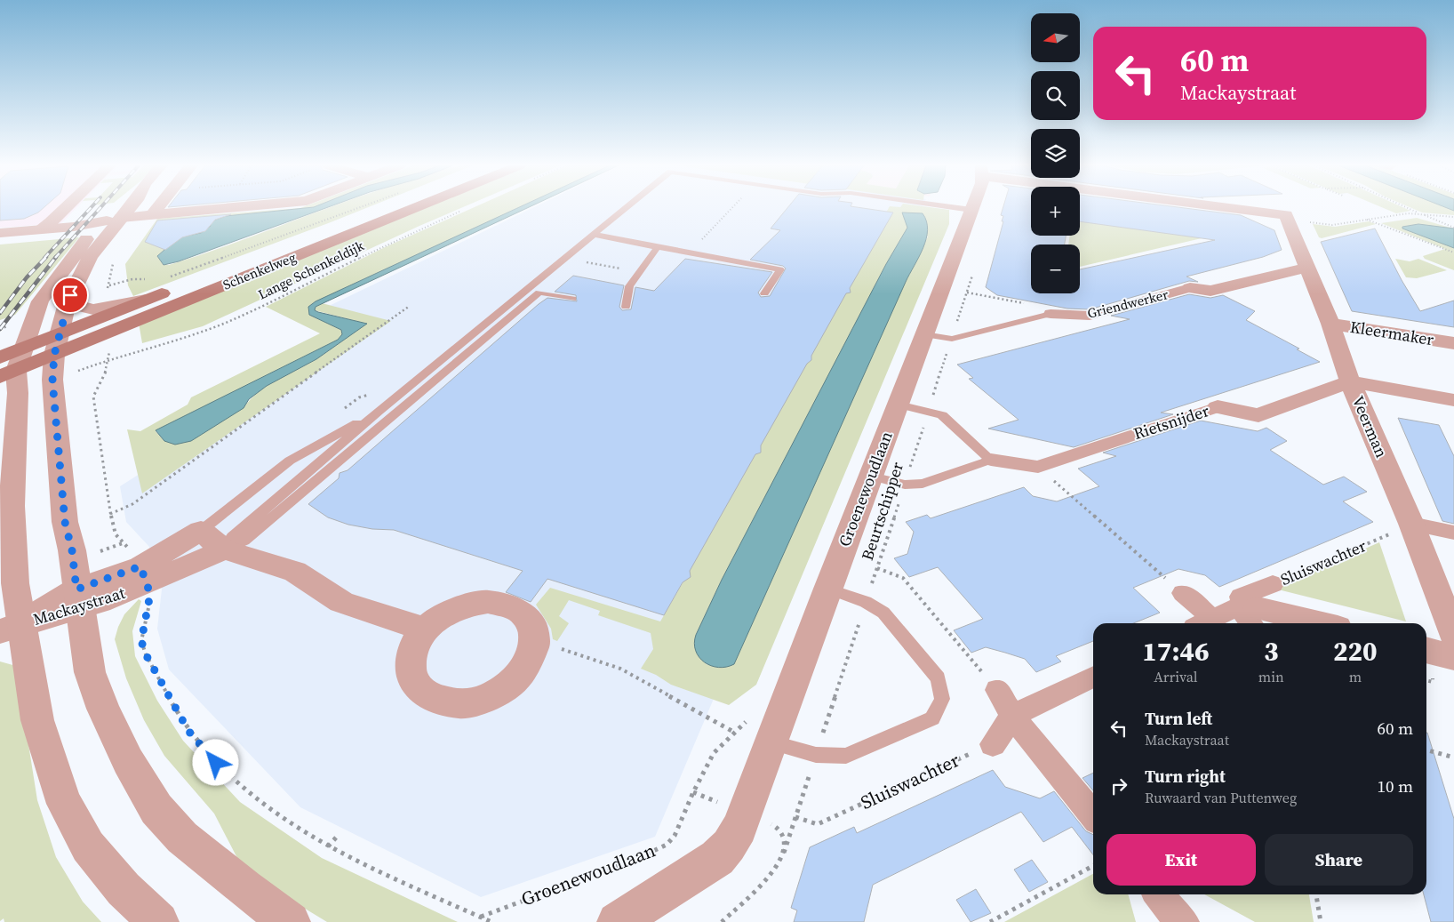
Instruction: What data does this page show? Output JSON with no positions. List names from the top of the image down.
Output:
{
  "streets": {
    "main road": ["Schenkelweg"],
    "street": [
      "Griendwerker",
      "Kleermaker",
      "Rietsnijder",
      "Veerman",
      "Groenewoudlaan",
      "Mackaystraat"
    ],
    "path": ["Lange Schenkeldijk", "Beurtschipper", "Sluiswachter"]
  },
  "crossings": [
    ["Griendwerker", "Veerman"],
    ["Griendwerker", "Groenewoudlaan"],
    ["Griendwerker", "Beurtschipper"],
    ["Kleermaker", "Veerman"],
    ["Rietsnijder", "Veerman"],
    ["Rietsnijder", "Groenewoudlaan"],
    ["Rietsnijder", "Beurtschipper"],
    ["Veerman", "Sluiswachter"],
    ["Beurtschipper", "Sluiswachter"]
  ],
  "north": "left",
  "page": {
    "map_buttons": ["+", "−"],
    "turn": ["60 m", "Mackaystraat"],
    "eta": [
      "17:46",
      "Arrival",
      "3",
      "min",
      "220",
      "m"
    ],
    "list": [
      {
        "name": "Turn left",
        "note": "Mackaystraat",
        "value": "60 m"
      },
      {
        "name": "Turn right",
        "note": "Ruwaard van Puttenweg",
        "value": "10 m"
      }
    ],
    "buttons": ["Exit", "Share"]
  }
}
